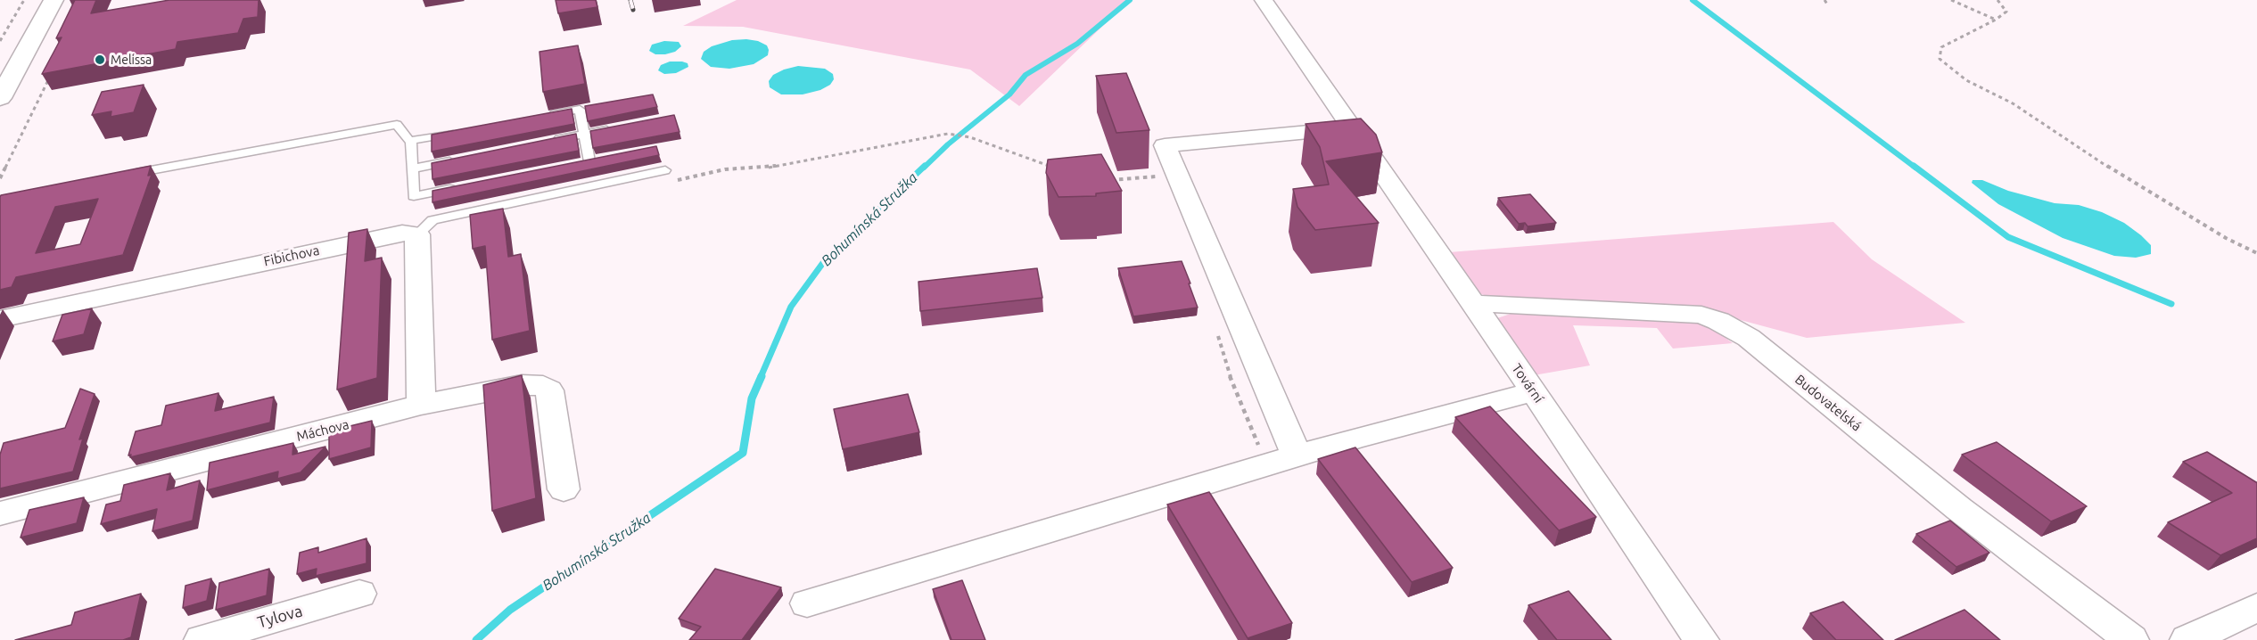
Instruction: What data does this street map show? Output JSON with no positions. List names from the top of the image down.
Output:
{
  "streets": {
    "street": [
      "Fibichova",
      "Tovární",
      "Budovatelská",
      "Máchova",
      "Tylova"
    ]
  },
  "crossings": [
    ["Tovární", "Budovatelská"]
  ],
  "water": ["Bohumínská Stružka"],
  "places": ["Melissa"]
}
